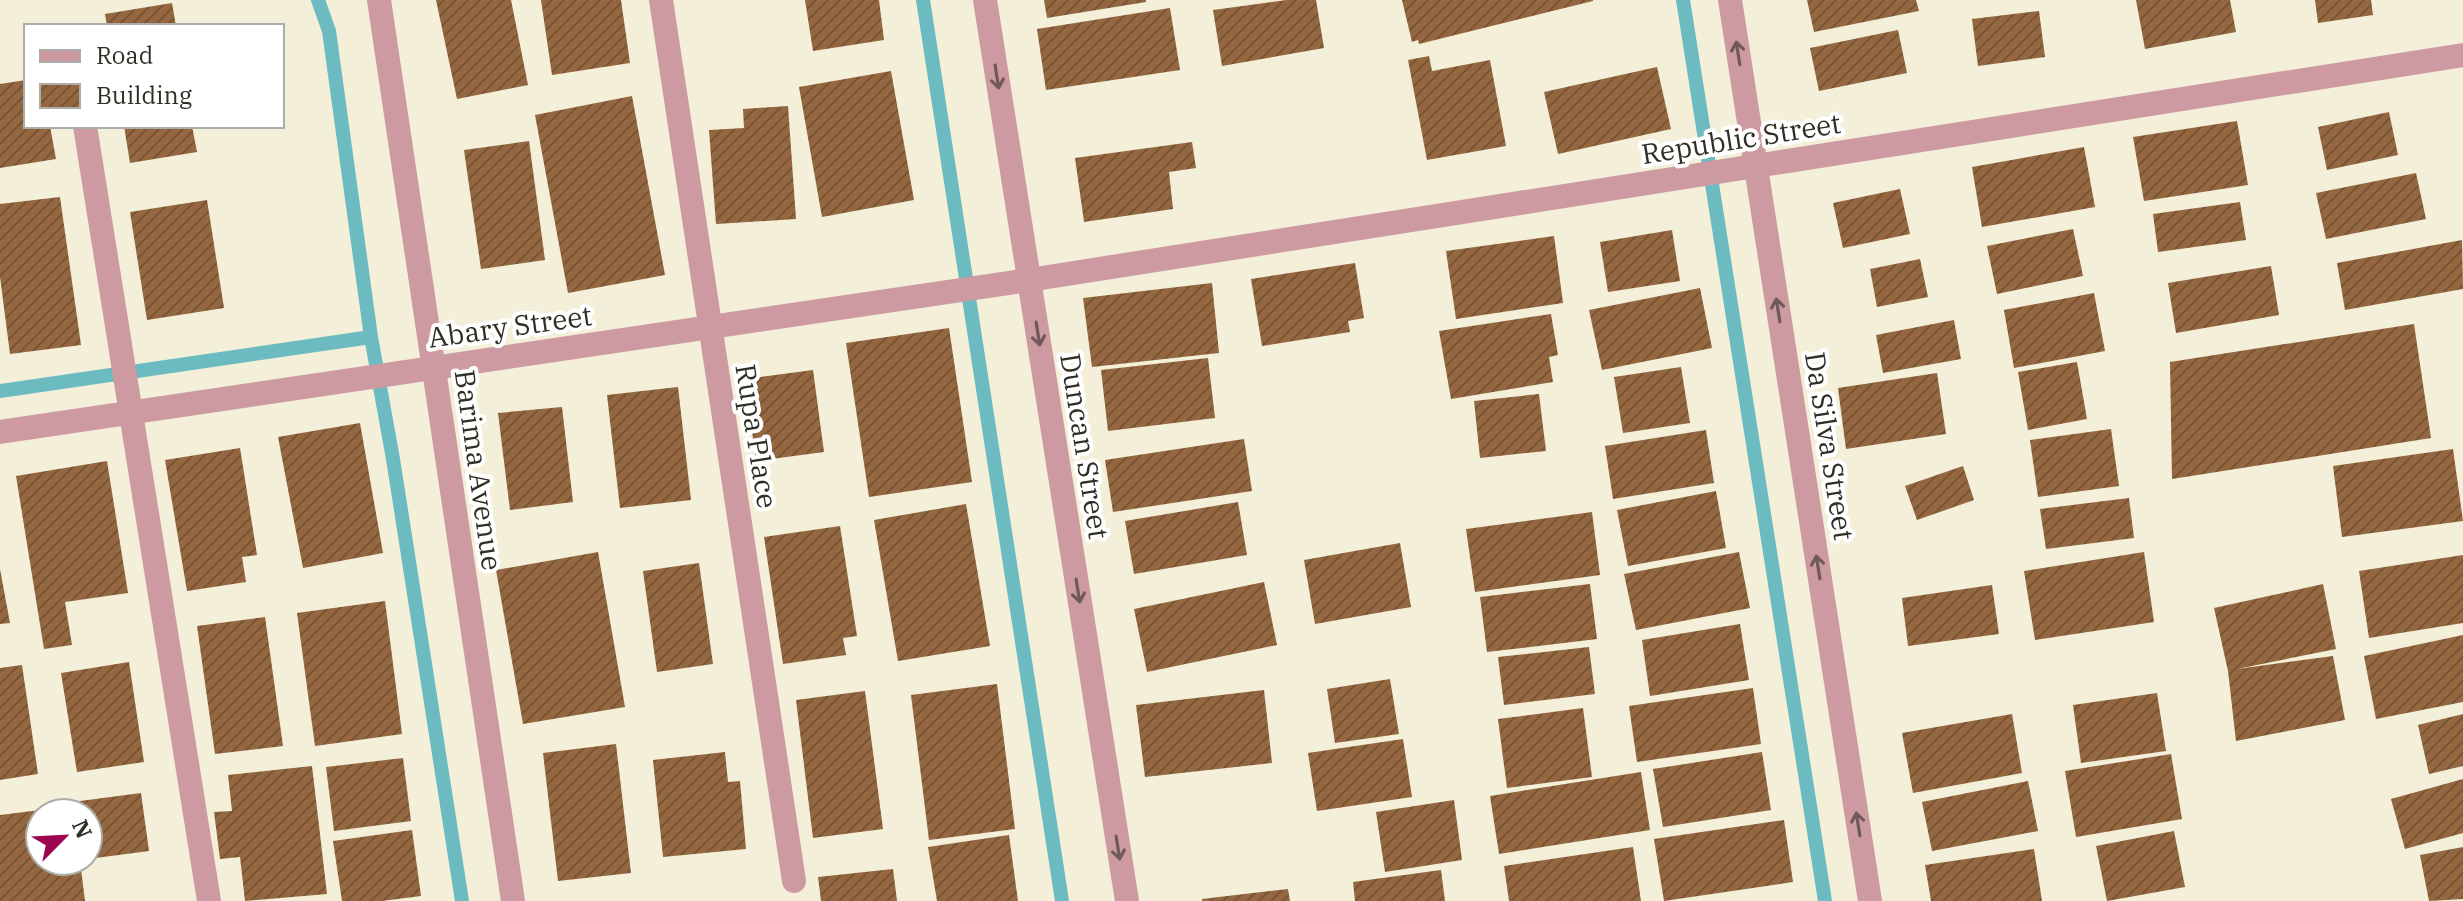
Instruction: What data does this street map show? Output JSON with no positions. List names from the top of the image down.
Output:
{
  "streets": {
    "street": [
      "Republic Street",
      "Abary Street",
      "Rupa Place",
      "Duncan Street",
      "Da Silva Street",
      "Barima Avenue"
    ]
  },
  "crossings": [
    ["Republic Street", "Abary Street"],
    ["Republic Street", "Duncan Street"],
    ["Republic Street", "Da Silva Street"],
    ["Abary Street", "Rupa Place"],
    ["Abary Street", "Duncan Street"],
    ["Abary Street", "Barima Avenue"]
  ],
  "one_way": ["Duncan Street", "Da Silva Street"],
  "legend": ["Road", "Building"],
  "north": "top right"
}
